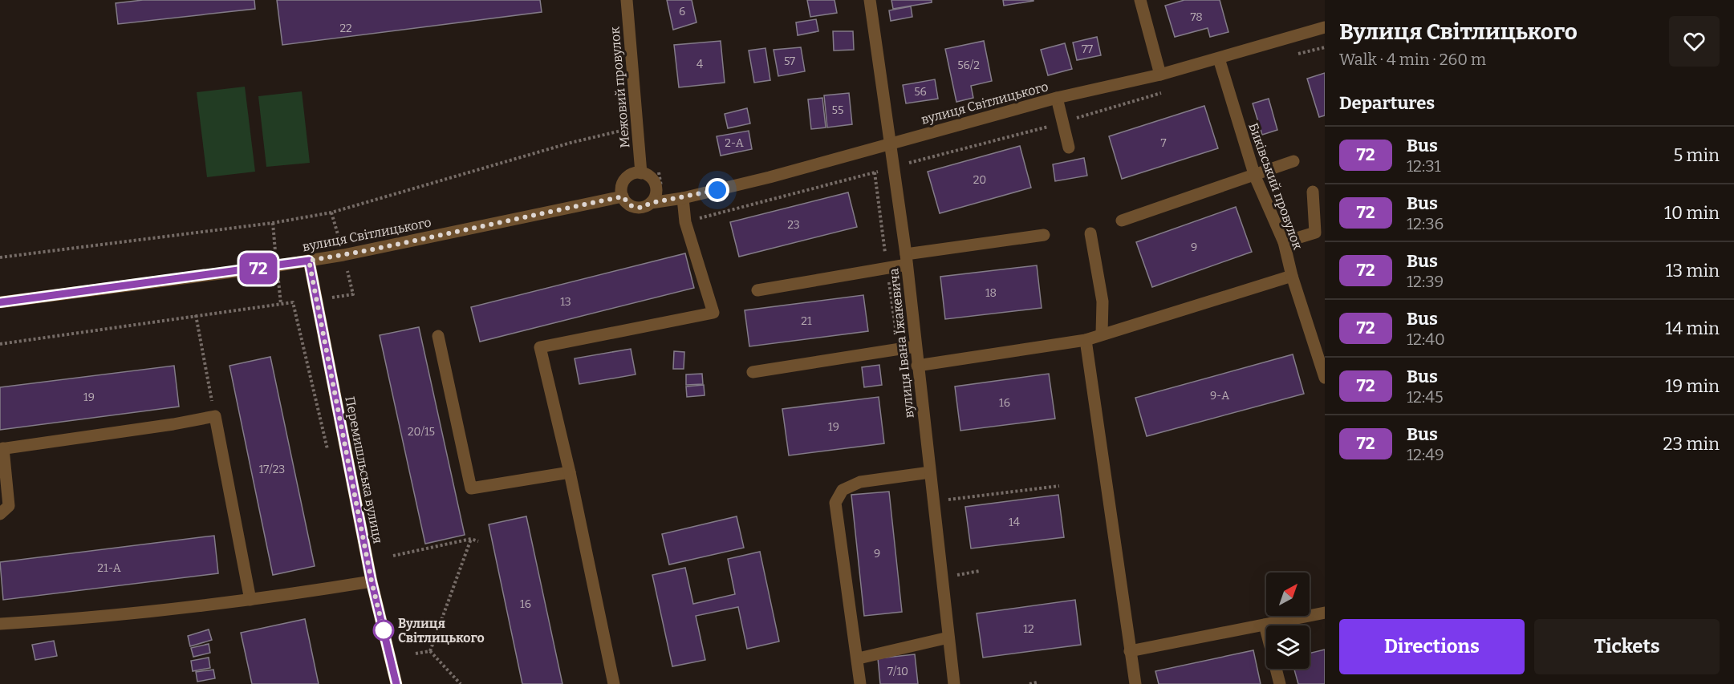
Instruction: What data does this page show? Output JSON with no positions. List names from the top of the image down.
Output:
{
  "streets": {
    "street": [
      "Межовий провулок",
      "вулиця Світлицького",
      "Биківський провулок",
      "вулиця Івана Їжакевича",
      "Перемишльська вулиця"
    ]
  },
  "crossings": [
    ["Межовий провулок", "вулиця Світлицького"],
    ["вулиця Світлицького", "Биківський провулок"],
    ["вулиця Світлицького", "вулиця Івана Їжакевича"],
    ["вулиця Світлицького", "Перемишльська вулиця"]
  ],
  "places": ["Вулиця Світлицького"],
  "lines": ["bus line 72"],
  "house_numbers": [
    "6",
    "78",
    "22",
    "77",
    "57",
    "4",
    "56/2",
    "56",
    "55",
    "2-А",
    "7",
    "20",
    "23",
    "9",
    "18",
    "13",
    "21",
    "9-А",
    "19",
    "16",
    "19",
    "20/15",
    "17/23",
    "14",
    "9",
    "21-А",
    "16",
    "12",
    "7/10"
  ],
  "north": "top right",
  "page": {
    "on_map": "72",
    "heading": [
      ["Вулиця Світлицького", "Walk · 4 min · 260 m"],
      "Departures"
    ],
    "list": [
      {
        "mark": "72",
        "name": "Bus",
        "note": "12:31",
        "value": "5 min"
      },
      {
        "mark": "72",
        "name": "Bus",
        "note": "12:36",
        "value": "10 min"
      },
      {
        "mark": "72",
        "name": "Bus",
        "note": "12:39",
        "value": "13 min"
      },
      {
        "mark": "72",
        "name": "Bus",
        "note": "12:40",
        "value": "14 min"
      },
      {
        "mark": "72",
        "name": "Bus",
        "note": "12:45",
        "value": "19 min"
      },
      {
        "mark": "72",
        "name": "Bus",
        "note": "12:49",
        "value": "23 min"
      }
    ],
    "buttons": ["Directions", "Tickets"]
  }
}
